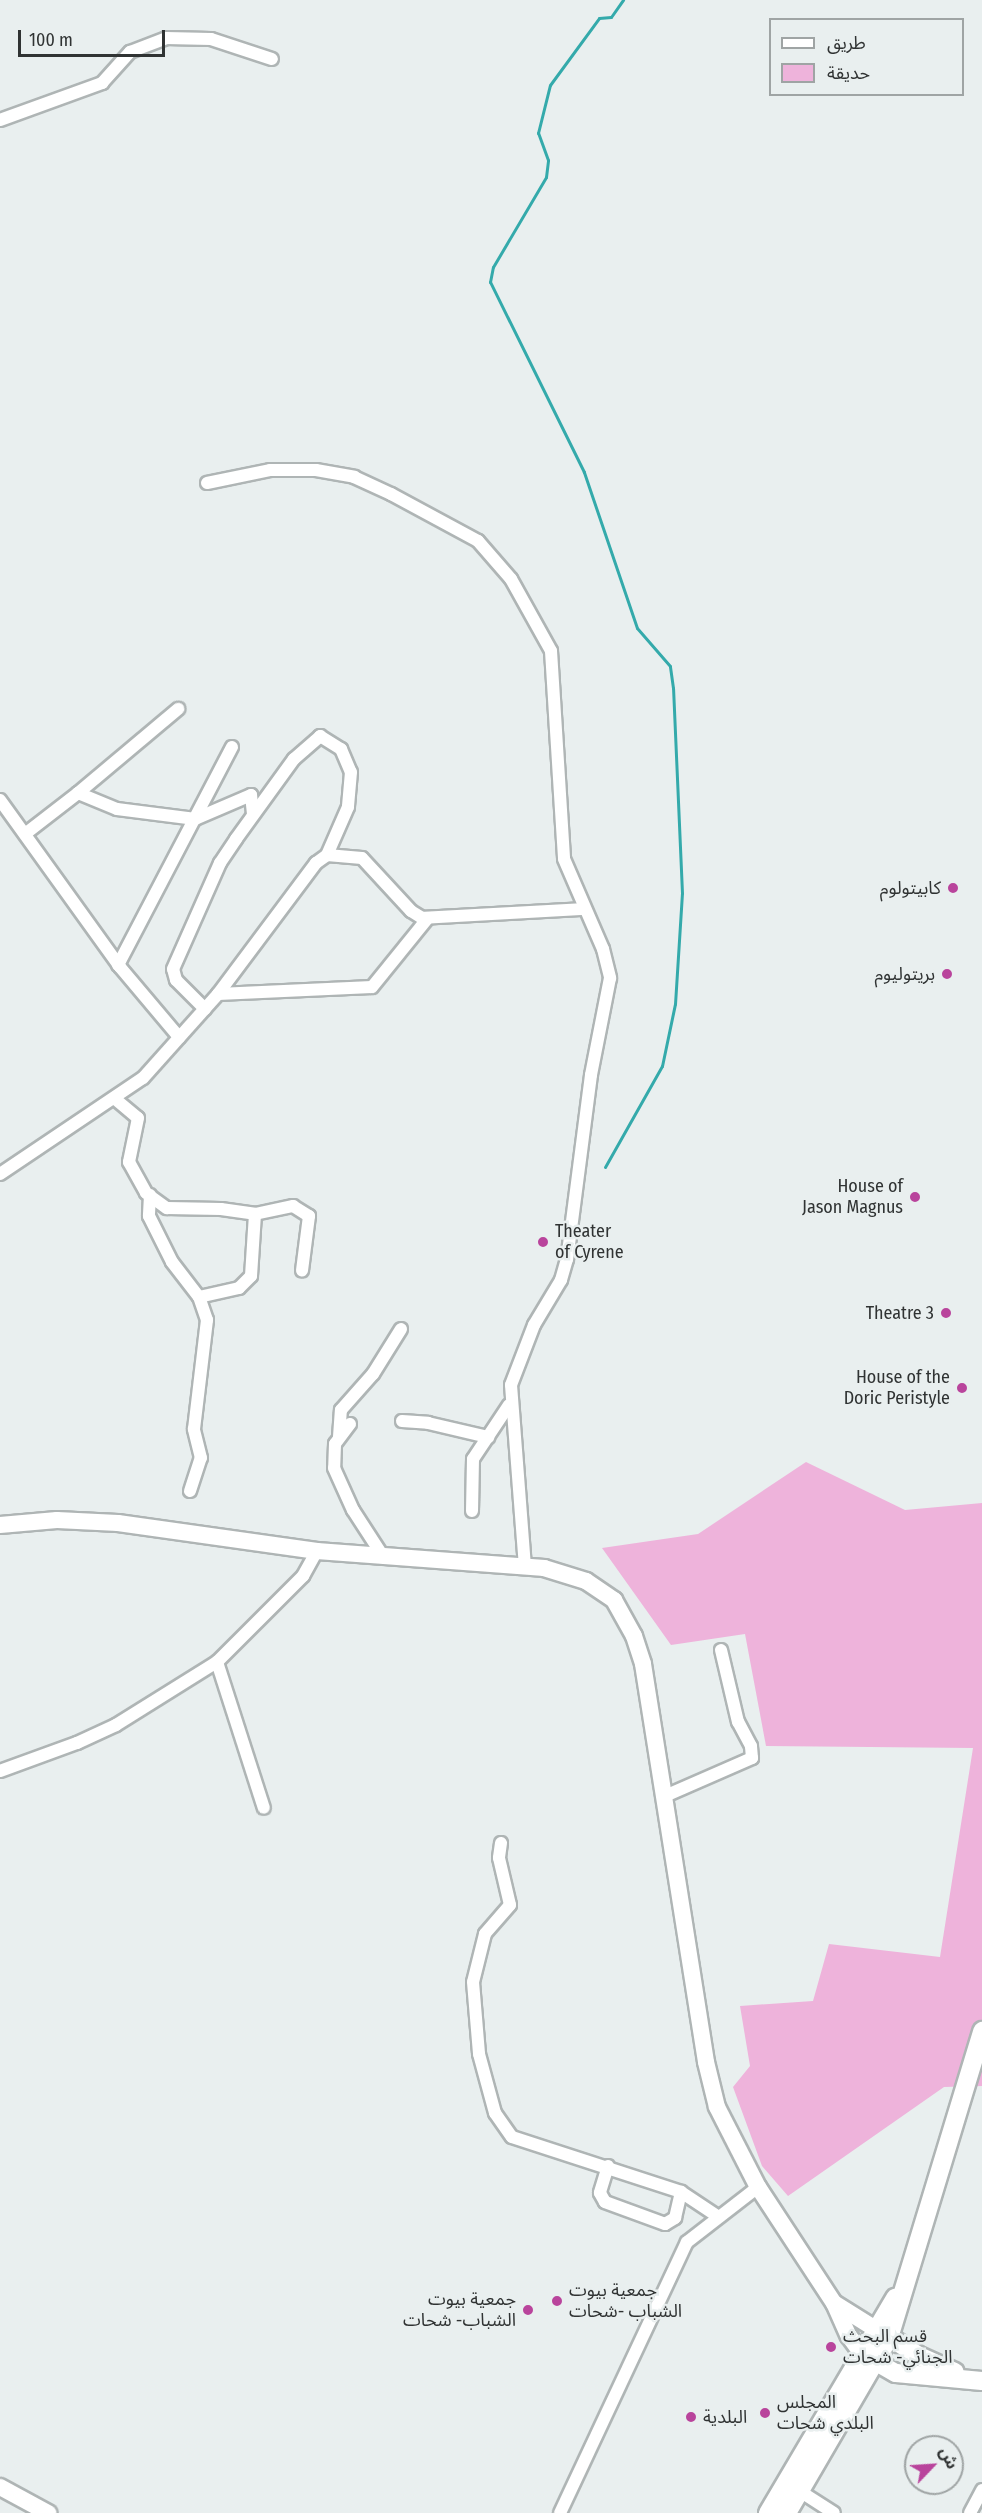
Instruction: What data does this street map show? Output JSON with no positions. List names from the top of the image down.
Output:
{
  "places": [
    "كابيتولوم",
    "بريتوليوم",
    "House of Jason Magnus",
    "Theater of Cyrene",
    "Theatre 3",
    "House of the Doric Peristyle",
    "جمعية بيوت الشباب -شحات",
    "جمعية بيوت الشباب- شحات",
    "قسم البحث الجنائي- شحات",
    "المجلس البلدي شحات",
    "البلدية"
  ],
  "legend": ["طريق", "حديقة"],
  "scale_bar": "100 m",
  "north": "top right"
}
